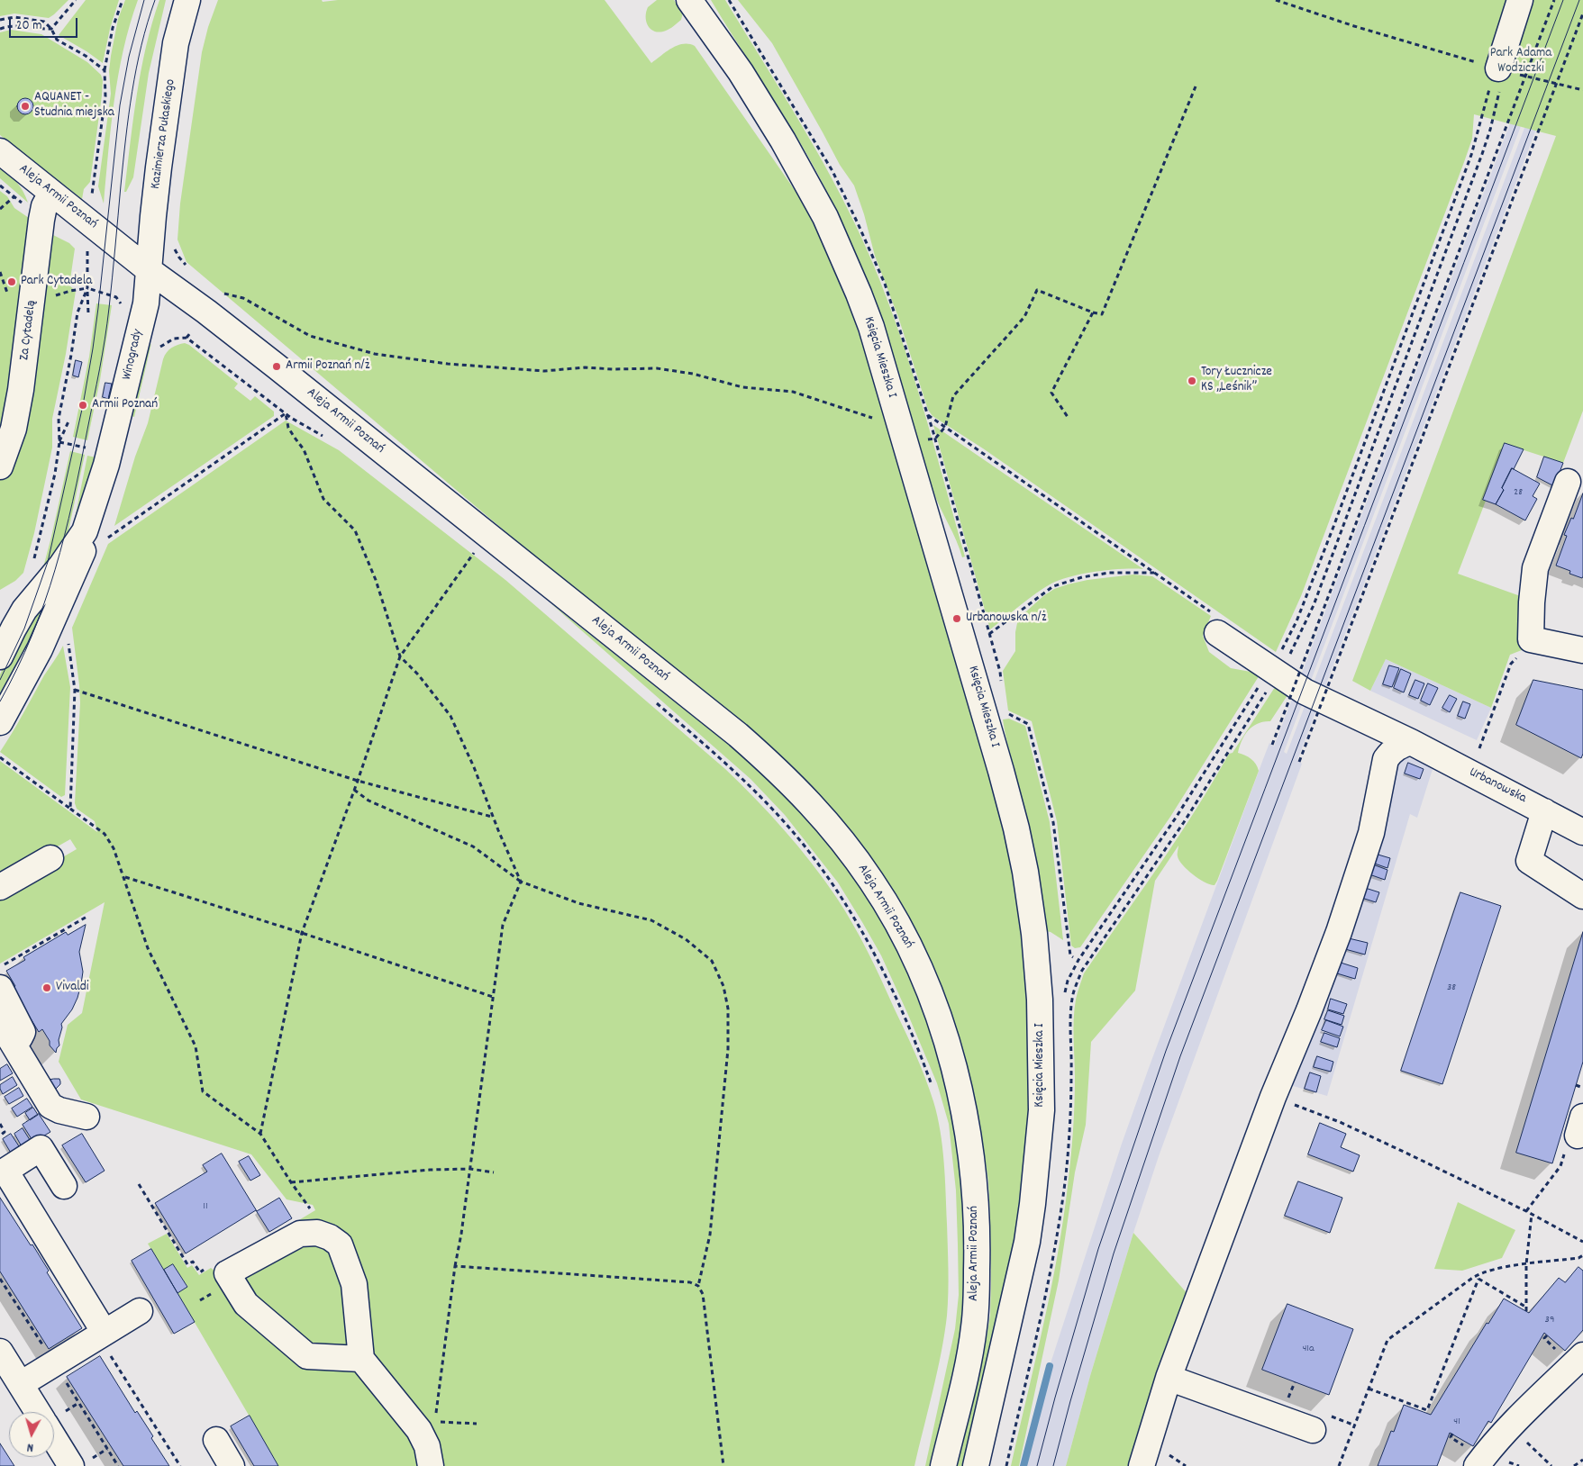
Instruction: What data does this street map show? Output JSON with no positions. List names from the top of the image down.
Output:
{
  "streets": {
    "street": [
      "Kazimierza Pułaskiego",
      "Aleja Armii Poznań",
      "Za Cytadelą",
      "Winogrady",
      "Księcia Mieszka I",
      "Urbanowska"
    ]
  },
  "crossings": [
    ["Kazimierza Pułaskiego", "Aleja Armii Poznań"],
    ["Kazimierza Pułaskiego", "Winogrady"],
    ["Aleja Armii Poznań", "Za Cytadelą"],
    ["Aleja Armii Poznań", "Winogrady"]
  ],
  "parks": ["Park Adama Wodziczki"],
  "places": [
    "AQUANET - Studnia miejska",
    "Park Cytadela",
    "Armii Poznań n/ż",
    "Tory Łucznicze KS „Leśnik”",
    "Armii Poznań",
    "Urbanowska n/ż",
    "Vivaldi"
  ],
  "house_numbers": [
    "28",
    "38",
    "11",
    "39",
    "41a",
    "41"
  ],
  "scale_bar": "20 m",
  "north": "bottom"
}
